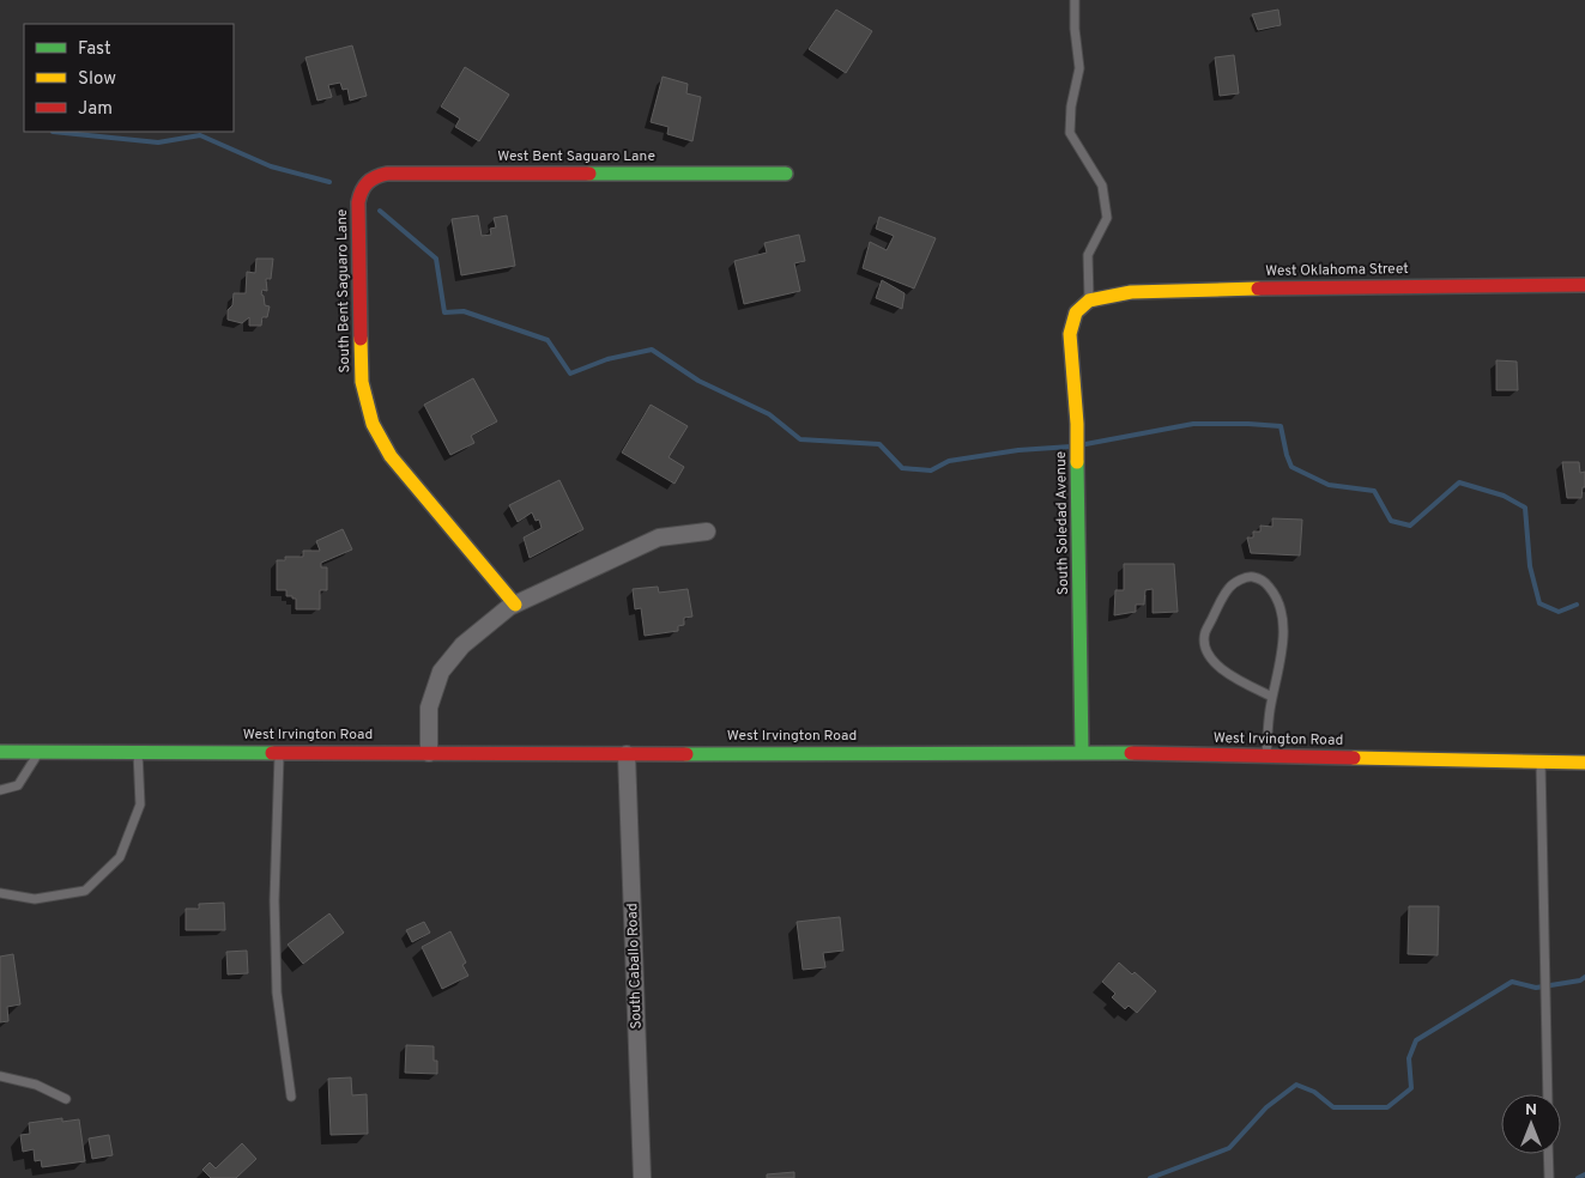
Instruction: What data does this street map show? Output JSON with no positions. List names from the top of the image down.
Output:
{
  "streets": {
    "street": [
      "West Bent Saguaro Lane",
      "West Oklahoma Street",
      "South Bent Saguaro Lane",
      "South Soledad Avenue",
      "West Irvington Road",
      "South Caballo Road"
    ]
  },
  "crossings": [
    ["West Bent Saguaro Lane", "South Bent Saguaro Lane"],
    ["West Oklahoma Street", "South Soledad Avenue"],
    ["South Soledad Avenue", "West Irvington Road"],
    ["West Irvington Road", "South Caballo Road"]
  ],
  "legend": ["Fast", "Slow", "Jam"],
  "north": "top"
}
